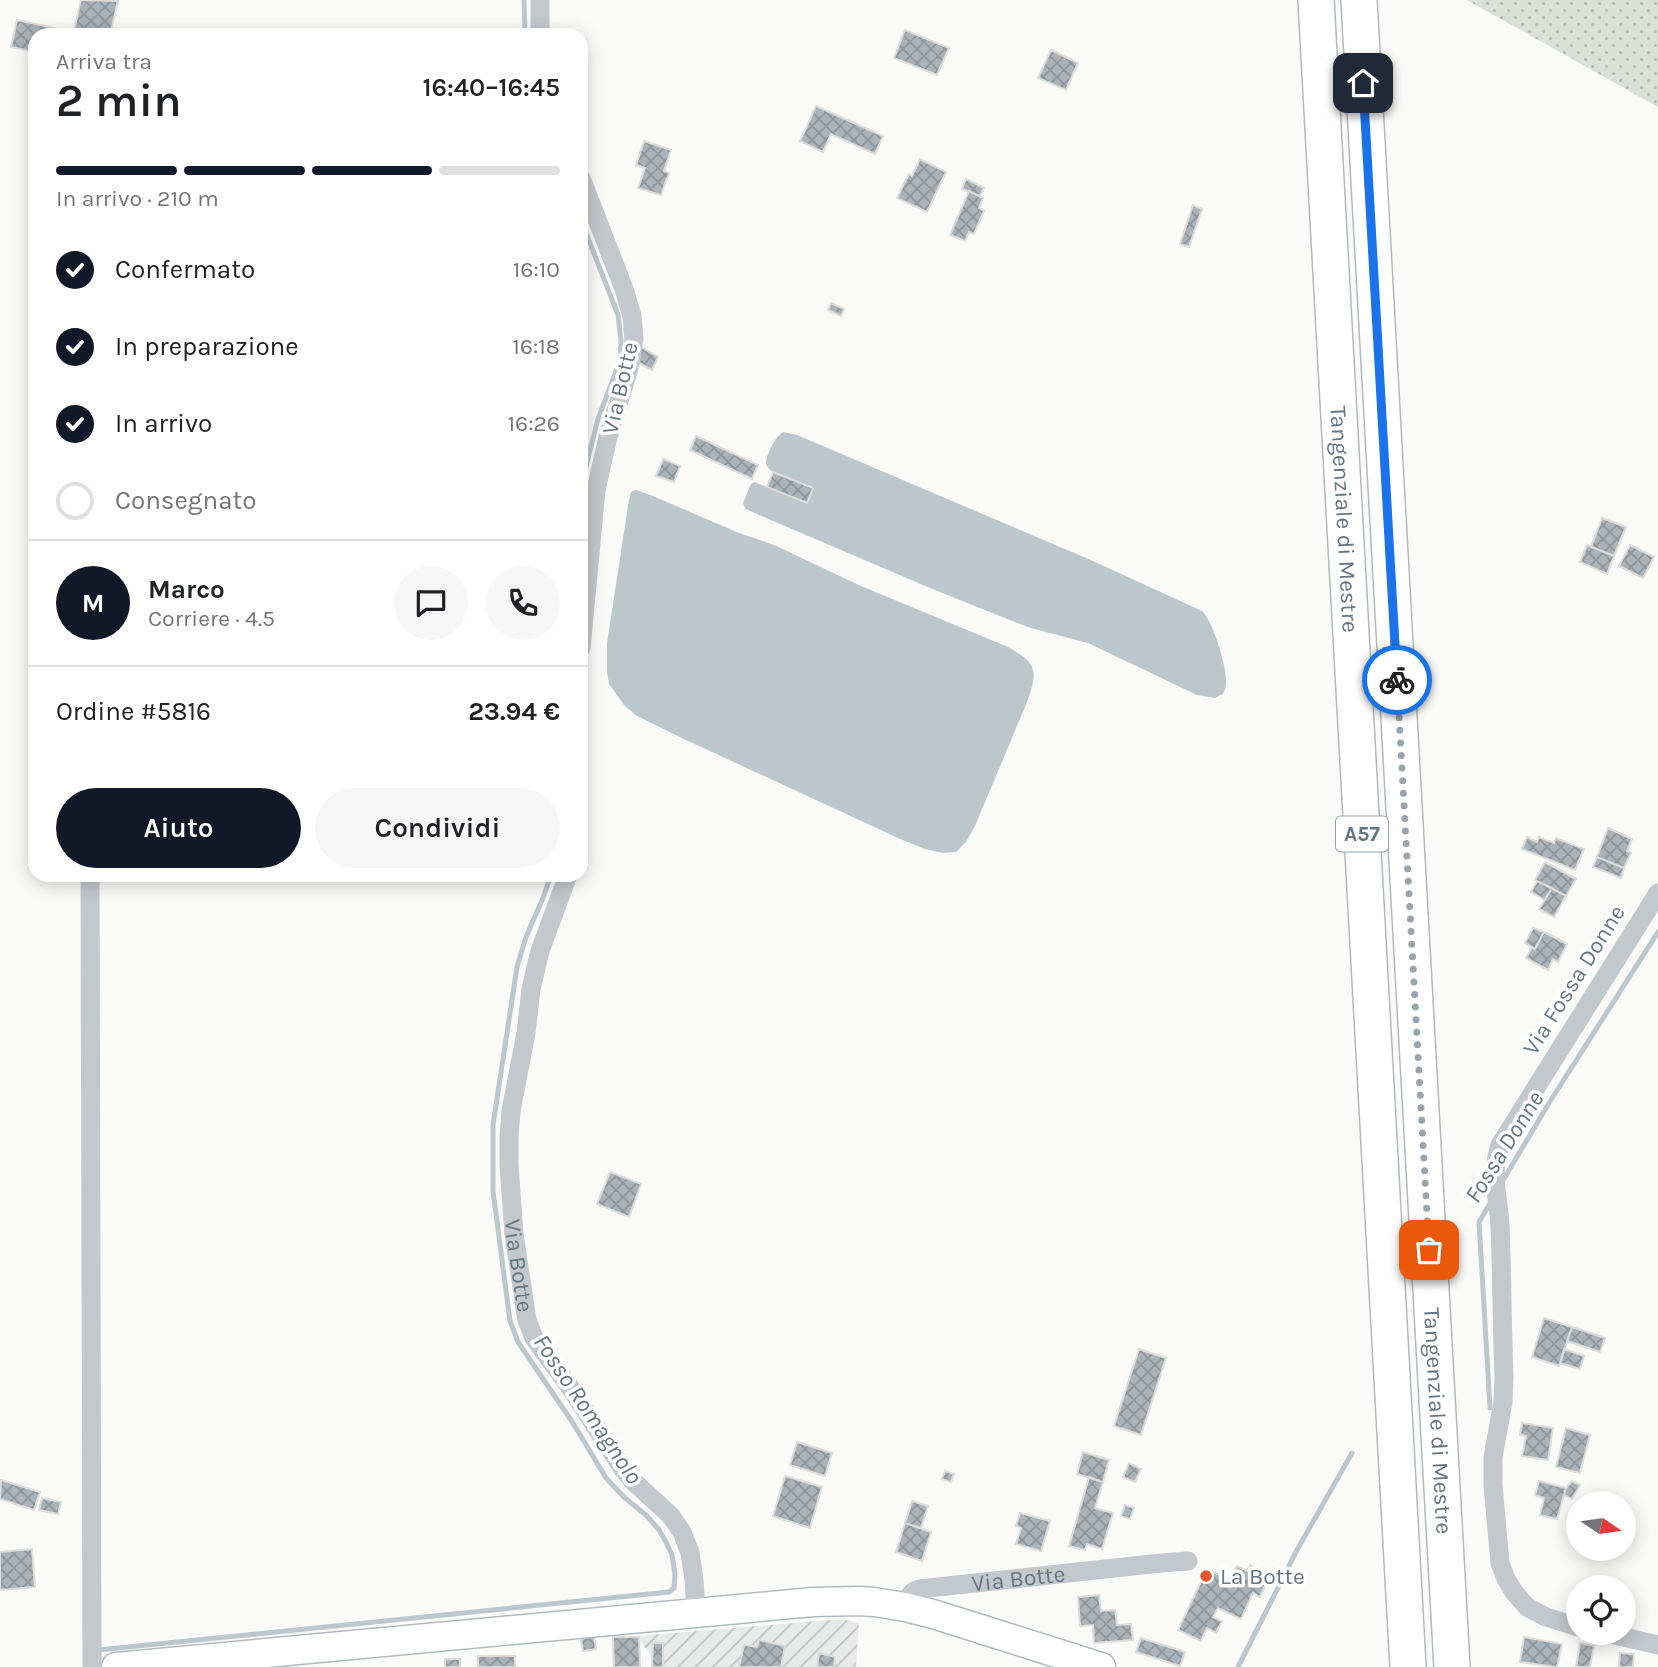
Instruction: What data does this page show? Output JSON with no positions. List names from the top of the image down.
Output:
{
  "streets": {
    "highway": ["Tangenziale di Mestre", "A57"],
    "street": ["Via Botte", "Via Fossa Donne"]
  },
  "water": ["Fossa Donne", "Fosso Romagnolo"],
  "places": ["La Botte"],
  "north": "right",
  "page": {
    "heading": ["2 min", "Arriva tra", "16:40–16:45"],
    "panel": [
      "Marco",
      "Corriere · 4.5",
      "Ordine #5816",
      "23.94 €"
    ],
    "bar": "In arrivo · 210 m",
    "list": [
      ["Confermato", "16:10"],
      ["In preparazione", "16:18"],
      ["In arrivo", "16:26"],
      "Consegnato"
    ],
    "round": "M",
    "buttons": ["Aiuto", "Condividi"]
  }
}
